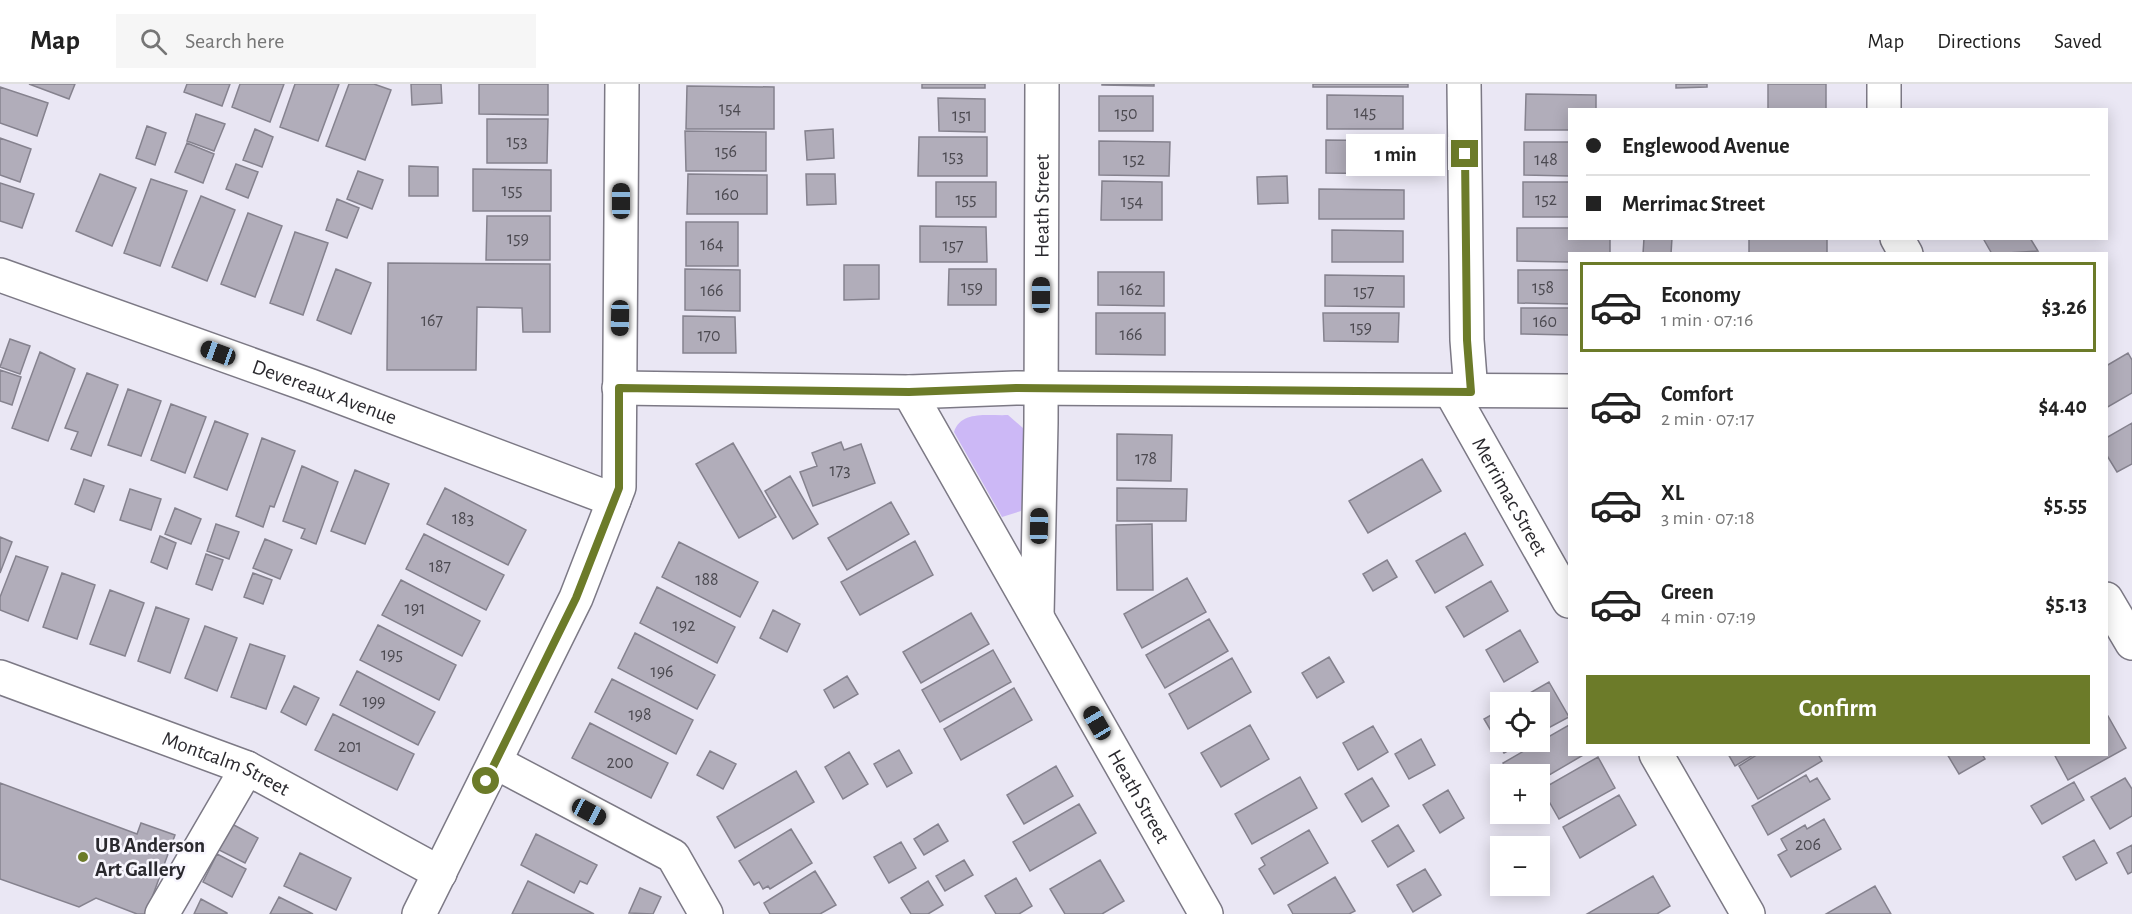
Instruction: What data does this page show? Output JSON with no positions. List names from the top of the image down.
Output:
{
  "streets": {
    "street": [
      "Heath Street",
      "Devereaux Avenue",
      "Merrimac Street",
      "Montcalm Street"
    ]
  },
  "places": ["UB Anderson Art Gallery"],
  "house_numbers": [
    "154",
    "145",
    "150",
    "151",
    "153",
    "156",
    "153",
    "152",
    "148",
    "155",
    "160",
    "155",
    "152",
    "154",
    "159",
    "164",
    "157",
    "159",
    "158",
    "162",
    "166",
    "157",
    "167",
    "160",
    "159",
    "166",
    "170",
    "178",
    "173",
    "183",
    "187",
    "188",
    "191",
    "192",
    "195",
    "196",
    "199",
    "198",
    "201",
    "200",
    "206"
  ],
  "page": {
    "header": "Map",
    "search": "Search here",
    "nav": ["Map", "Directions", "Saved"],
    "banner": ["Englewood Avenue", "Merrimac Street"],
    "bubble": "1 min",
    "list": [
      {
        "name": "Economy",
        "note": "1 min · 07:16",
        "value": "$3.26"
      },
      {
        "name": "Comfort",
        "note": "2 min · 07:17",
        "value": "$4.40"
      },
      {
        "name": "XL",
        "note": "3 min · 07:18",
        "value": "$5.55"
      },
      {
        "name": "Green",
        "note": "4 min · 07:19",
        "value": "$5.13"
      }
    ],
    "buttons": "Confirm",
    "map_buttons": ["+", "−"]
  }
}
